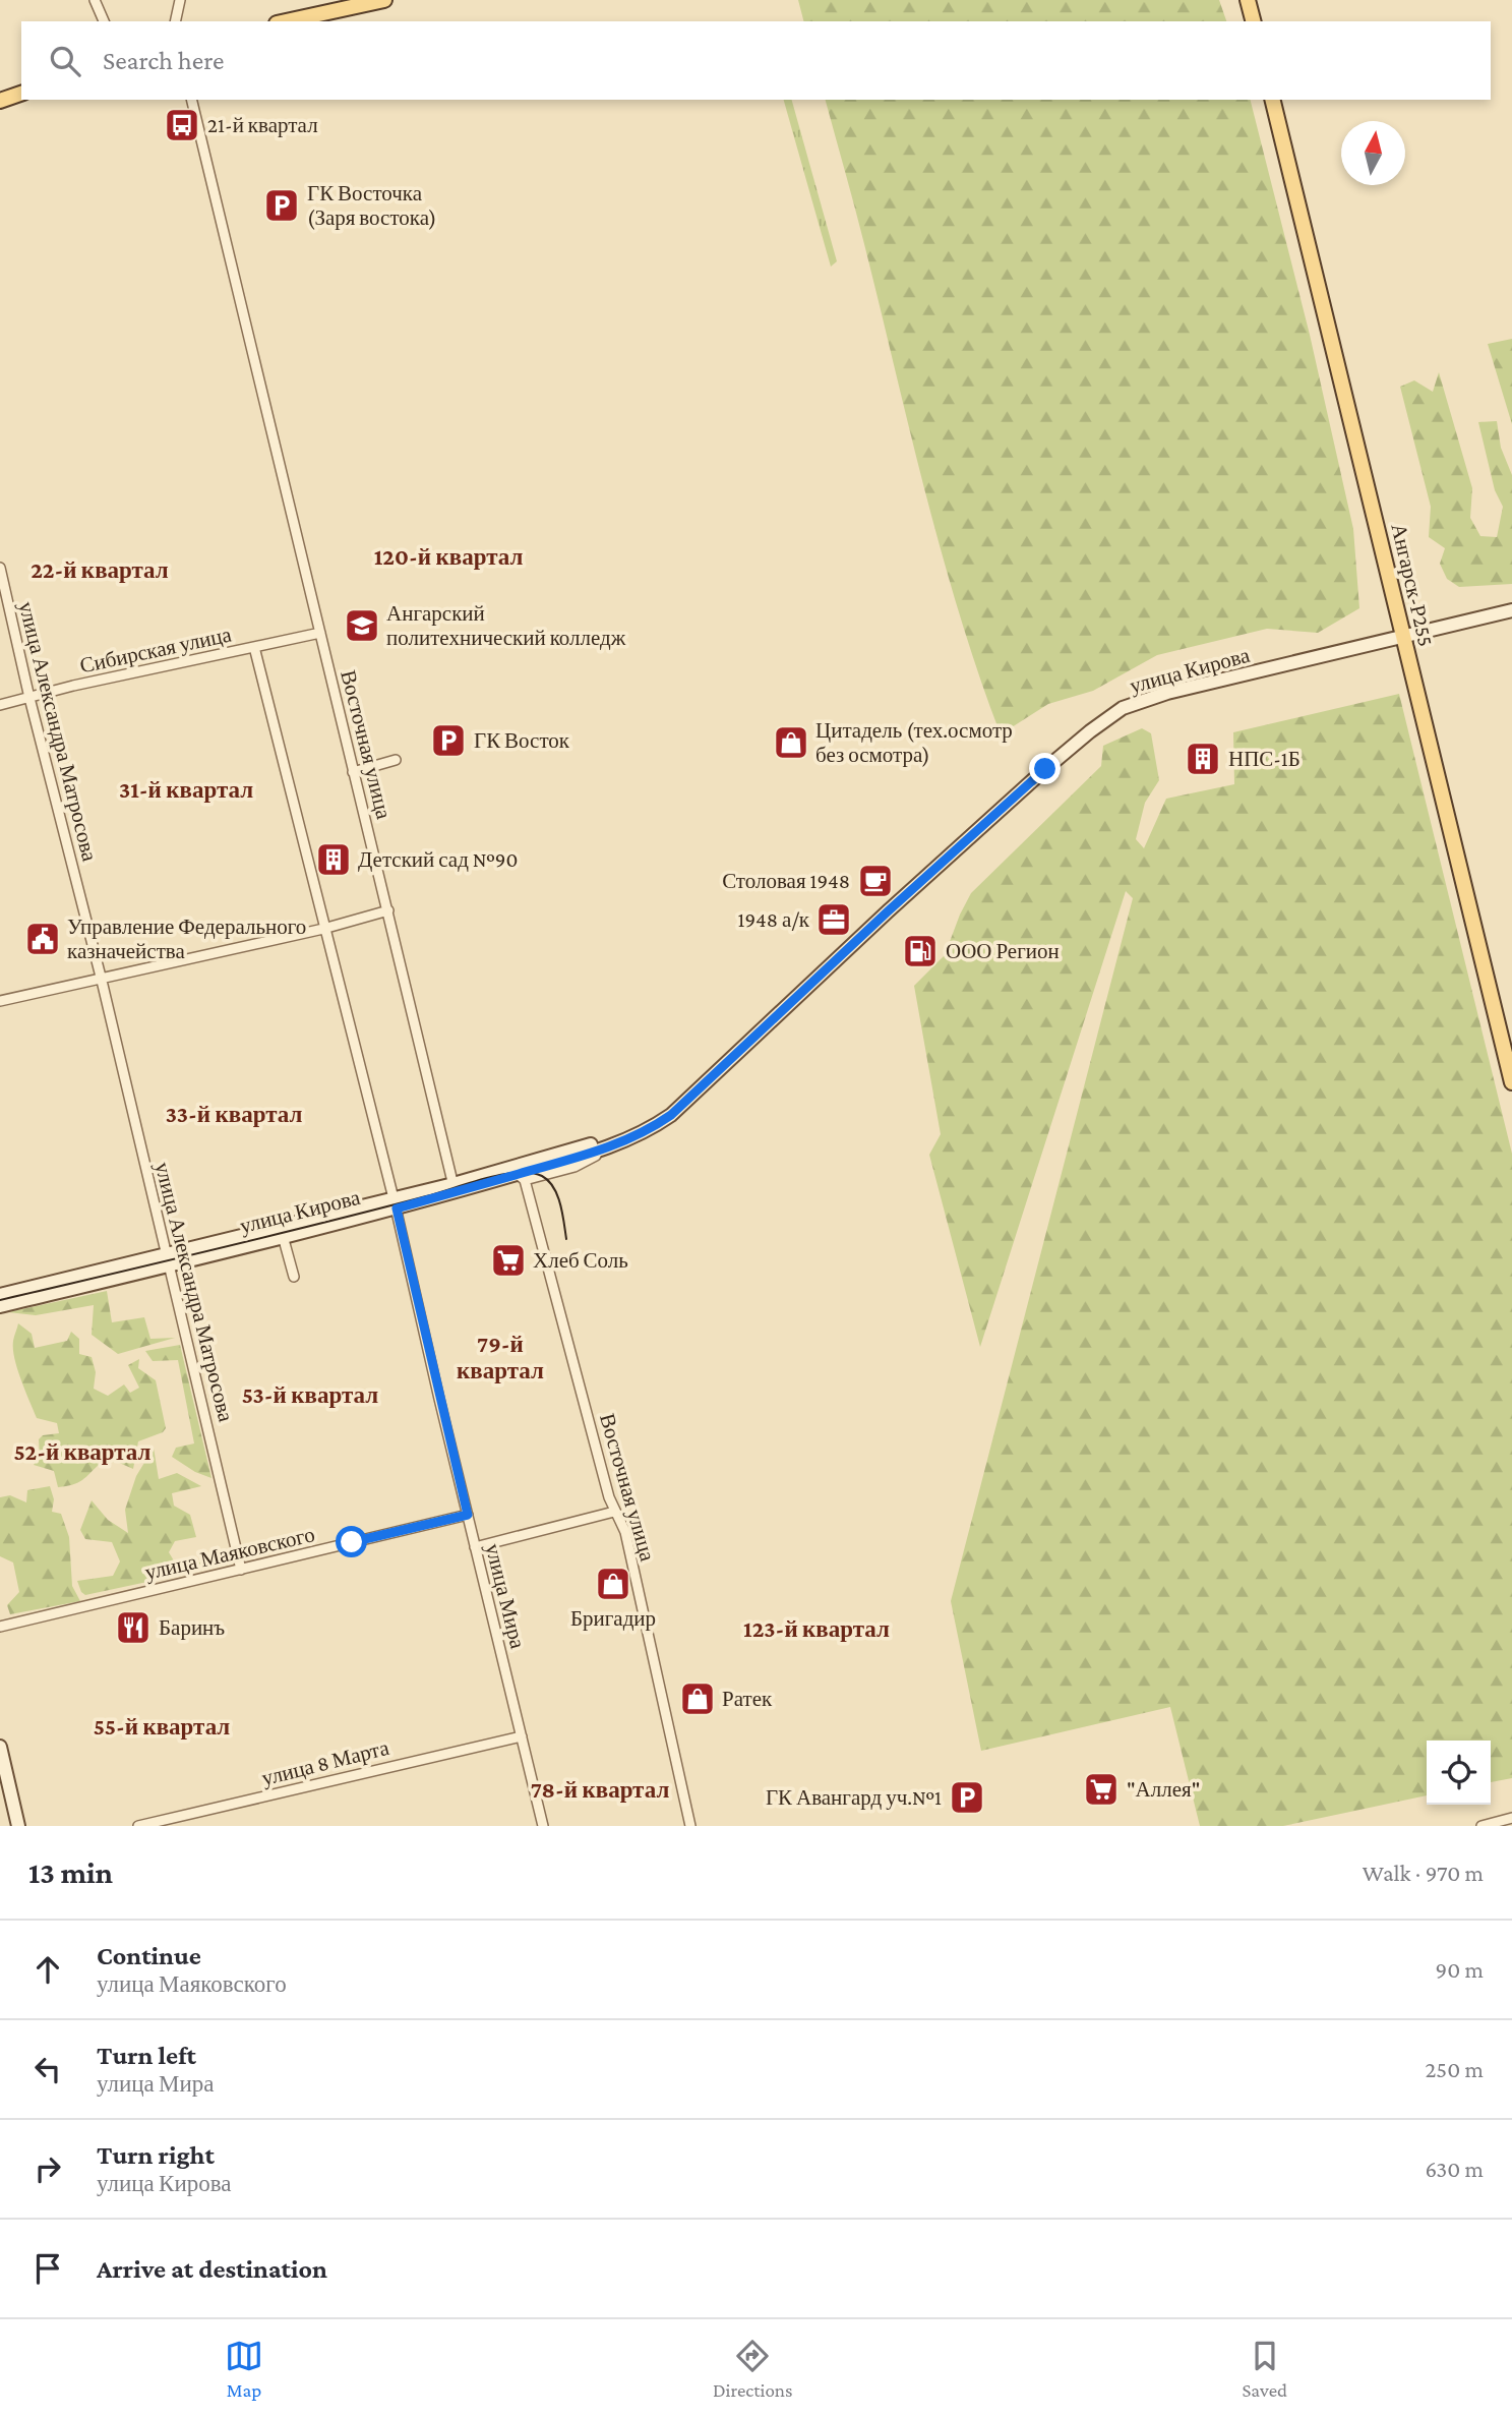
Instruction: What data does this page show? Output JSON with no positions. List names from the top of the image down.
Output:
{
  "streets": {
    "main road": ["Ангарск-Р255"],
    "street": [
      "Сибирская улица",
      "улица Кирова",
      "улица Александра Матросова",
      "Восточная улица",
      "улица Маяковского",
      "улица Мира",
      "улица 8 Марта"
    ]
  },
  "crossings": [
    ["Ангарск-Р255", "улица Кирова"],
    ["Сибирская улица", "улица Александра Матросова"],
    ["Сибирская улица", "Восточная улица"],
    ["Сибирская улица", "улица Мира"],
    ["улица Кирова", "улица Александра Матросова"],
    ["улица Кирова", "Восточная улица"],
    ["улица Кирова", "улица Мира"],
    ["улица Александра Матросова", "улица Маяковского"],
    ["улица Маяковского", "улица Мира"],
    ["улица Мира", "улица 8 Марта"]
  ],
  "districts": [
    "120-й квартал",
    "22-й квартал",
    "31-й квартал",
    "33-й квартал",
    "79-й квартал",
    "53-й квартал",
    "52-й квартал",
    "123-й квартал",
    "55-й квартал",
    "78-й квартал"
  ],
  "places": {
    "bus stop": ["21-й квартал"],
    "parking": ["ГК Восточка (Заря востока)", "ГК Восток", "ГК Авангард уч.№1"],
    "school or university": ["Ангарский политехнический колледж"],
    "shop": ["Цитадель (тех.осмотр без осмотра)", "Бригадир", "Ратек"],
    "building": ["НПС-1Б", "Детский сад №90"],
    "cafe": ["Столовая 1948"],
    "office": ["1948 а/к"],
    "public building": ["Управление Федерального казначейства"],
    "fuel station": ["ООО Регион"],
    "supermarket": ["Хлеб Соль", "\"Аллея\""],
    "restaurant": ["Баринъ"]
  },
  "north": "top",
  "page": {
    "search": "Search here",
    "heading": ["13 min", "Walk · 970 m"],
    "list": [
      ["Continue", "улица Маяковского", "90 m"],
      ["Turn left", "улица Мира", "250 m"],
      ["Turn right", "улица Кирова", "630 m"],
      "Arrive at destination"
    ],
    "nav": ["Map", "Directions", "Saved"]
  }
}
